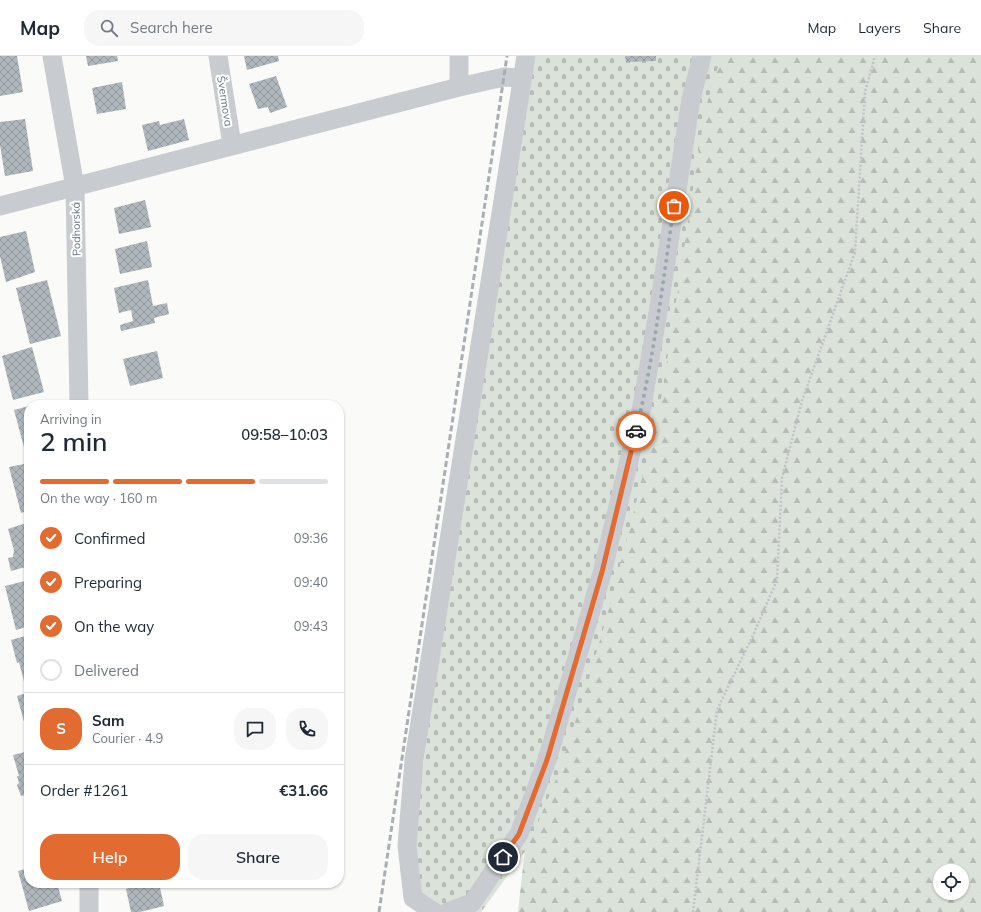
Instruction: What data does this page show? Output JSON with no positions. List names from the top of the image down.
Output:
{
  "streets": {
    "street": ["Švermova", "Podhorská"]
  },
  "page": {
    "header": "Map",
    "search": "Search here",
    "nav": ["Map", "Layers", "Share"],
    "heading": ["2 min", "Arriving in", "09:58–10:03"],
    "panel": [
      "Sam",
      "Courier · 4.9",
      "Order #1261",
      "€31.66"
    ],
    "bar": "On the way · 160 m",
    "list": [
      ["Confirmed", "09:36"],
      ["Preparing", "09:40"],
      ["On the way", "09:43"],
      "Delivered"
    ],
    "round": "S",
    "buttons": ["Help", "Share"]
  }
}
